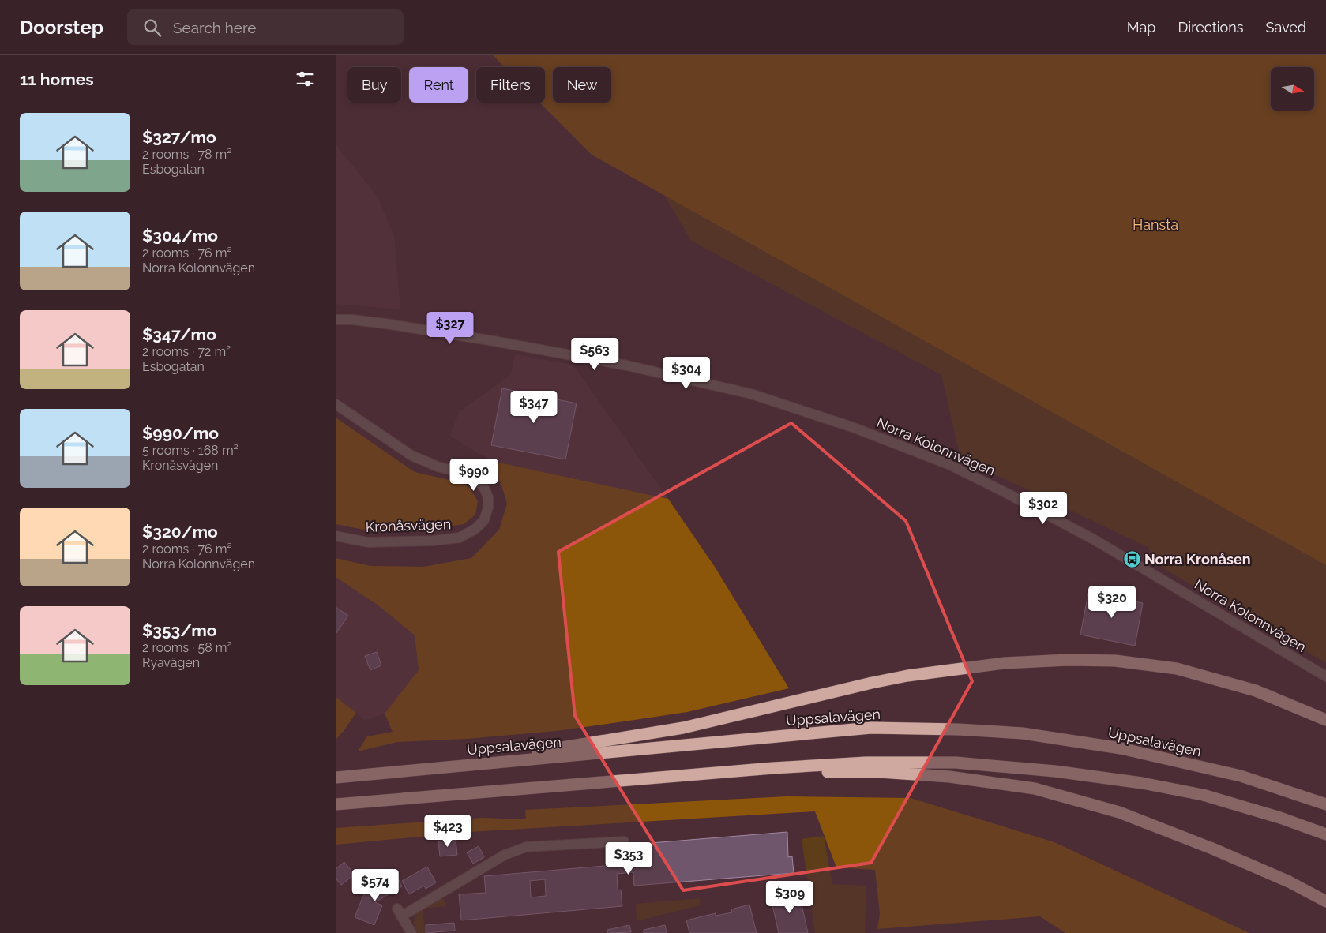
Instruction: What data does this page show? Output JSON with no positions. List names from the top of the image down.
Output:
{
  "streets": {
    "highway": ["Uppsalavägen"],
    "street": ["Norra Kolonnvägen", "Kronåsvägen"]
  },
  "parks": ["Hansta"],
  "places": {
    "bus stop": ["Norra Kronåsen"]
  },
  "north": "right",
  "page": {
    "header": "Doorstep",
    "search": "Search here",
    "nav": ["Map", "Directions", "Saved"],
    "heading": "11 homes",
    "chip": [
      "Buy",
      "Rent",
      "Filters",
      "New"
    ],
    "list": [
      {
        "name": "$327/mo",
        "note": "2 rooms · 78 m² · Esbogatan"
      },
      {
        "name": "$304/mo",
        "note": "2 rooms · 76 m² · Norra Kolonnvägen"
      },
      {
        "name": "$347/mo",
        "note": "2 rooms · 72 m² · Esbogatan"
      },
      {
        "name": "$990/mo",
        "note": "5 rooms · 168 m² · Kronåsvägen"
      },
      {
        "name": "$320/mo",
        "note": "2 rooms · 76 m² · Norra Kolonnvägen"
      },
      {
        "name": "$353/mo",
        "note": "2 rooms · 58 m² · Ryavägen"
      }
    ],
    "price": [
      "$327",
      "$563",
      "$304",
      "$347",
      "$990",
      "$302",
      "$320",
      "$423",
      "$353",
      "$574",
      "$309"
    ]
  }
}
